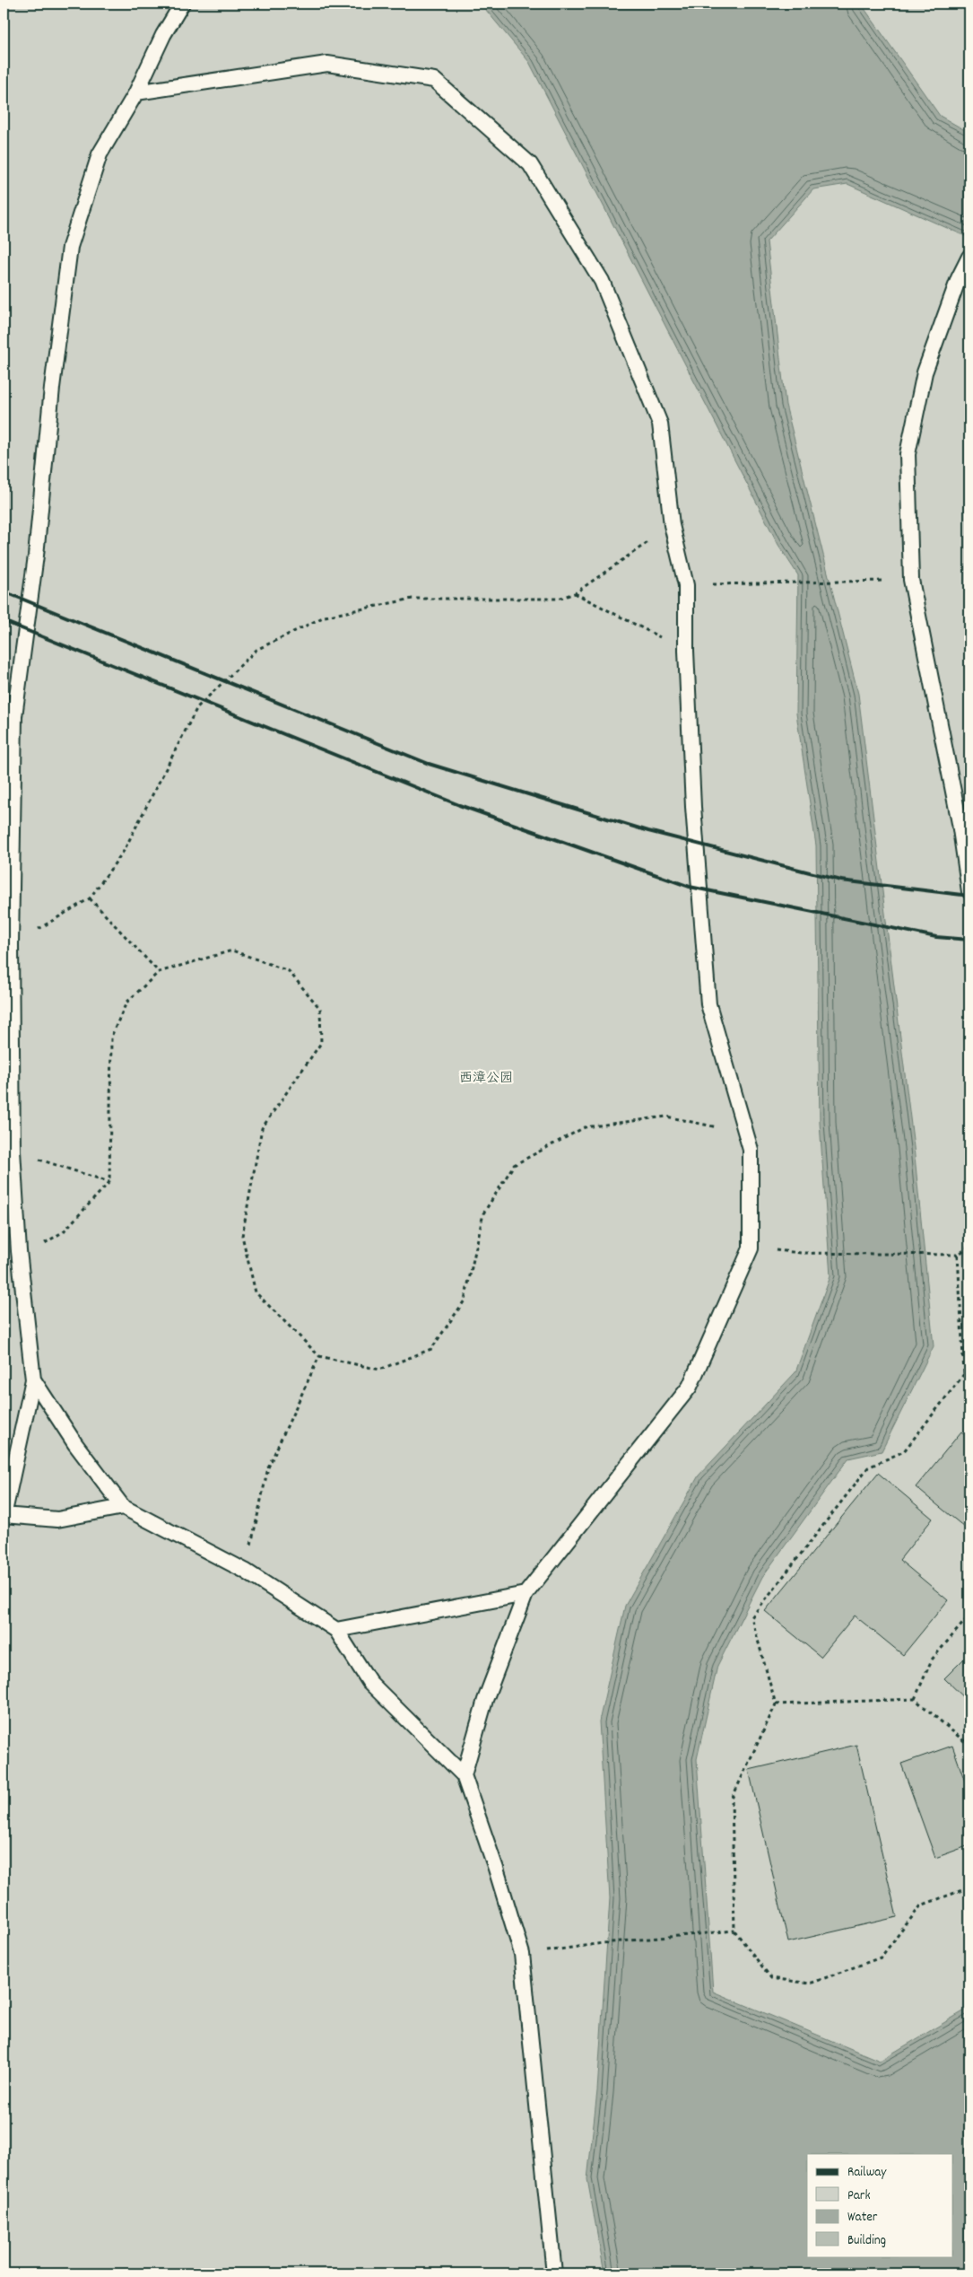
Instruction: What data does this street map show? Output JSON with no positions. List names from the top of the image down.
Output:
{
  "parks": ["西漳公园"],
  "legend": [
    "Railway",
    "Park",
    "Water",
    "Building"
  ]
}
